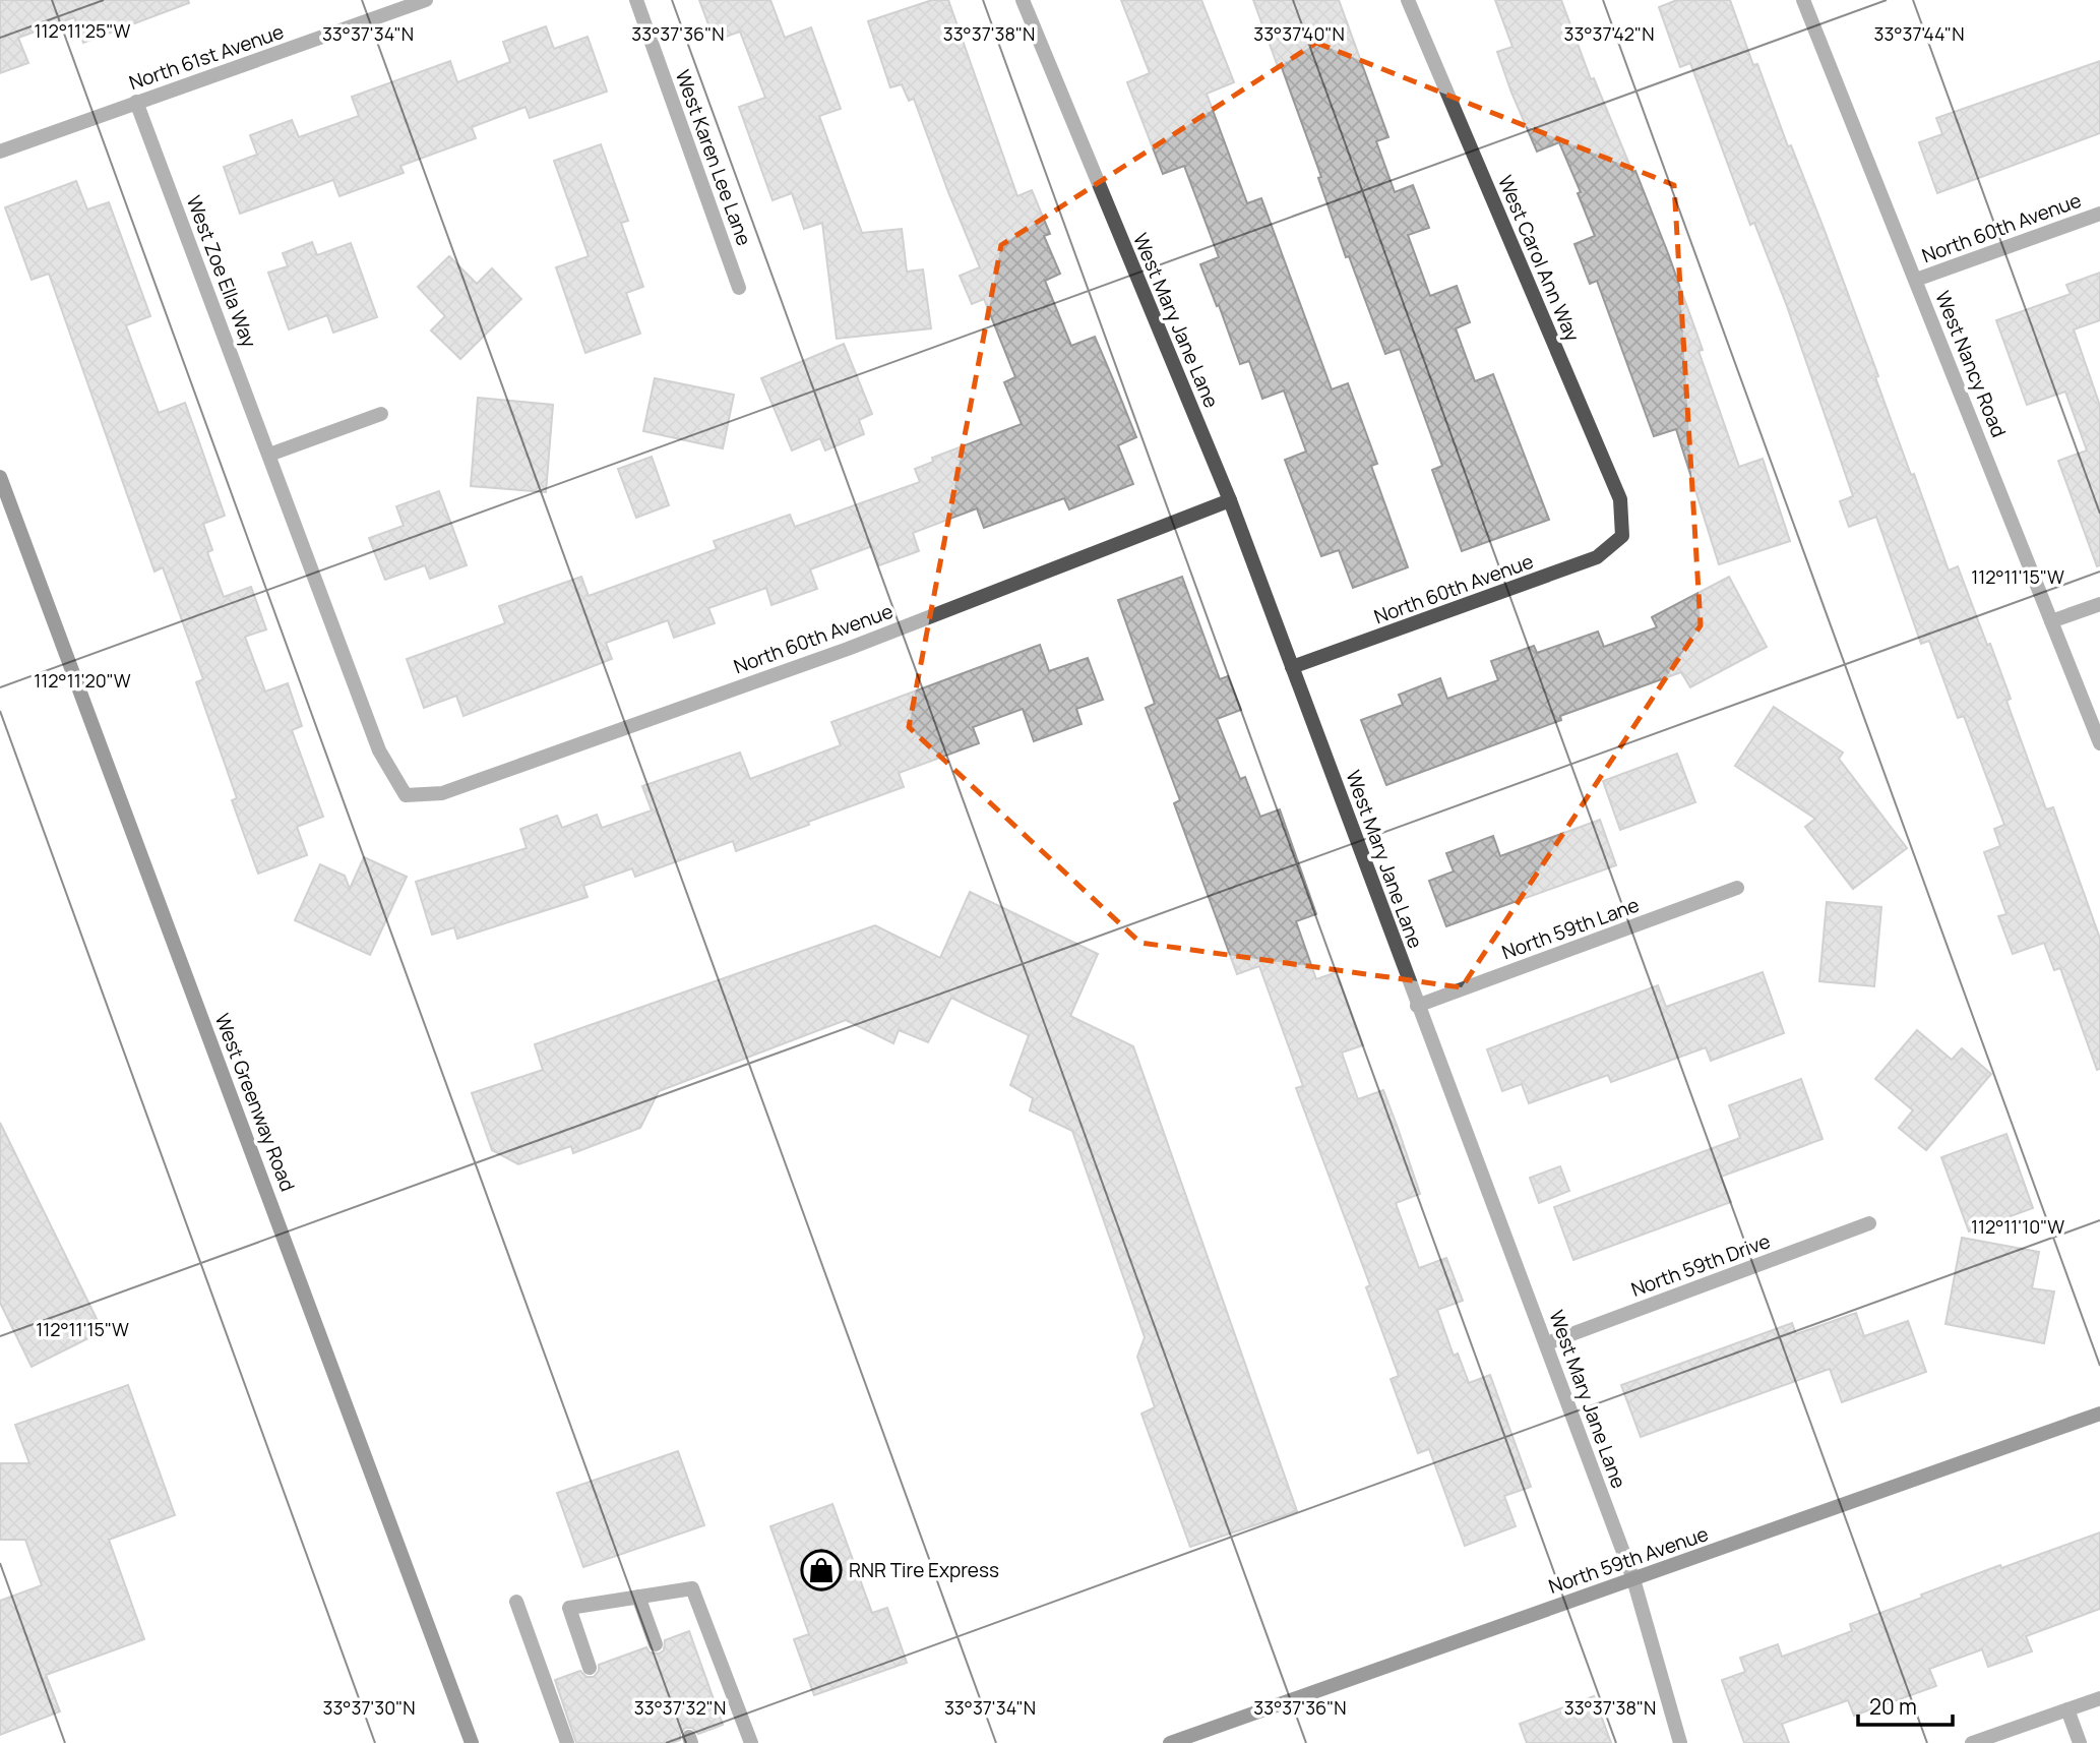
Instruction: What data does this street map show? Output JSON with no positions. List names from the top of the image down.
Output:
{
  "streets": {
    "main road": ["West Greenway Road", "North 59th Avenue"],
    "street": [
      "North 61st Avenue",
      "West Karen Lee Lane",
      "North 60th Avenue",
      "West Carol Ann Way",
      "West Zoe Ella Way",
      "West Mary Jane Lane",
      "West Nancy Road",
      "North 59th Lane",
      "North 59th Drive"
    ]
  },
  "crossings": [
    ["North 61st Avenue", "West Zoe Ella Way"],
    ["North 60th Avenue", "West Carol Ann Way"],
    ["North 60th Avenue", "West Zoe Ella Way"],
    ["North 60th Avenue", "West Mary Jane Lane"],
    ["North 60th Avenue", "West Nancy Road"],
    ["West Mary Jane Lane", "North 59th Lane"],
    ["West Mary Jane Lane", "North 59th Drive"],
    ["West Mary Jane Lane", "North 59th Avenue"]
  ],
  "places": {
    "shop": ["RNR Tire Express"]
  },
  "scale_bar": "20 m",
  "coordinates": [
    "112°11'25\"W",
    "33°37'34\"N",
    "33°37'36\"N",
    "33°37'38\"N",
    "33°37'40\"N",
    "33°37'42\"N",
    "33°37'44\"N",
    "112°11'15\"W",
    "112°11'20\"W",
    "112°11'10\"W",
    "33°37'30\"N",
    "33°37'32\"N"
  ]
}
